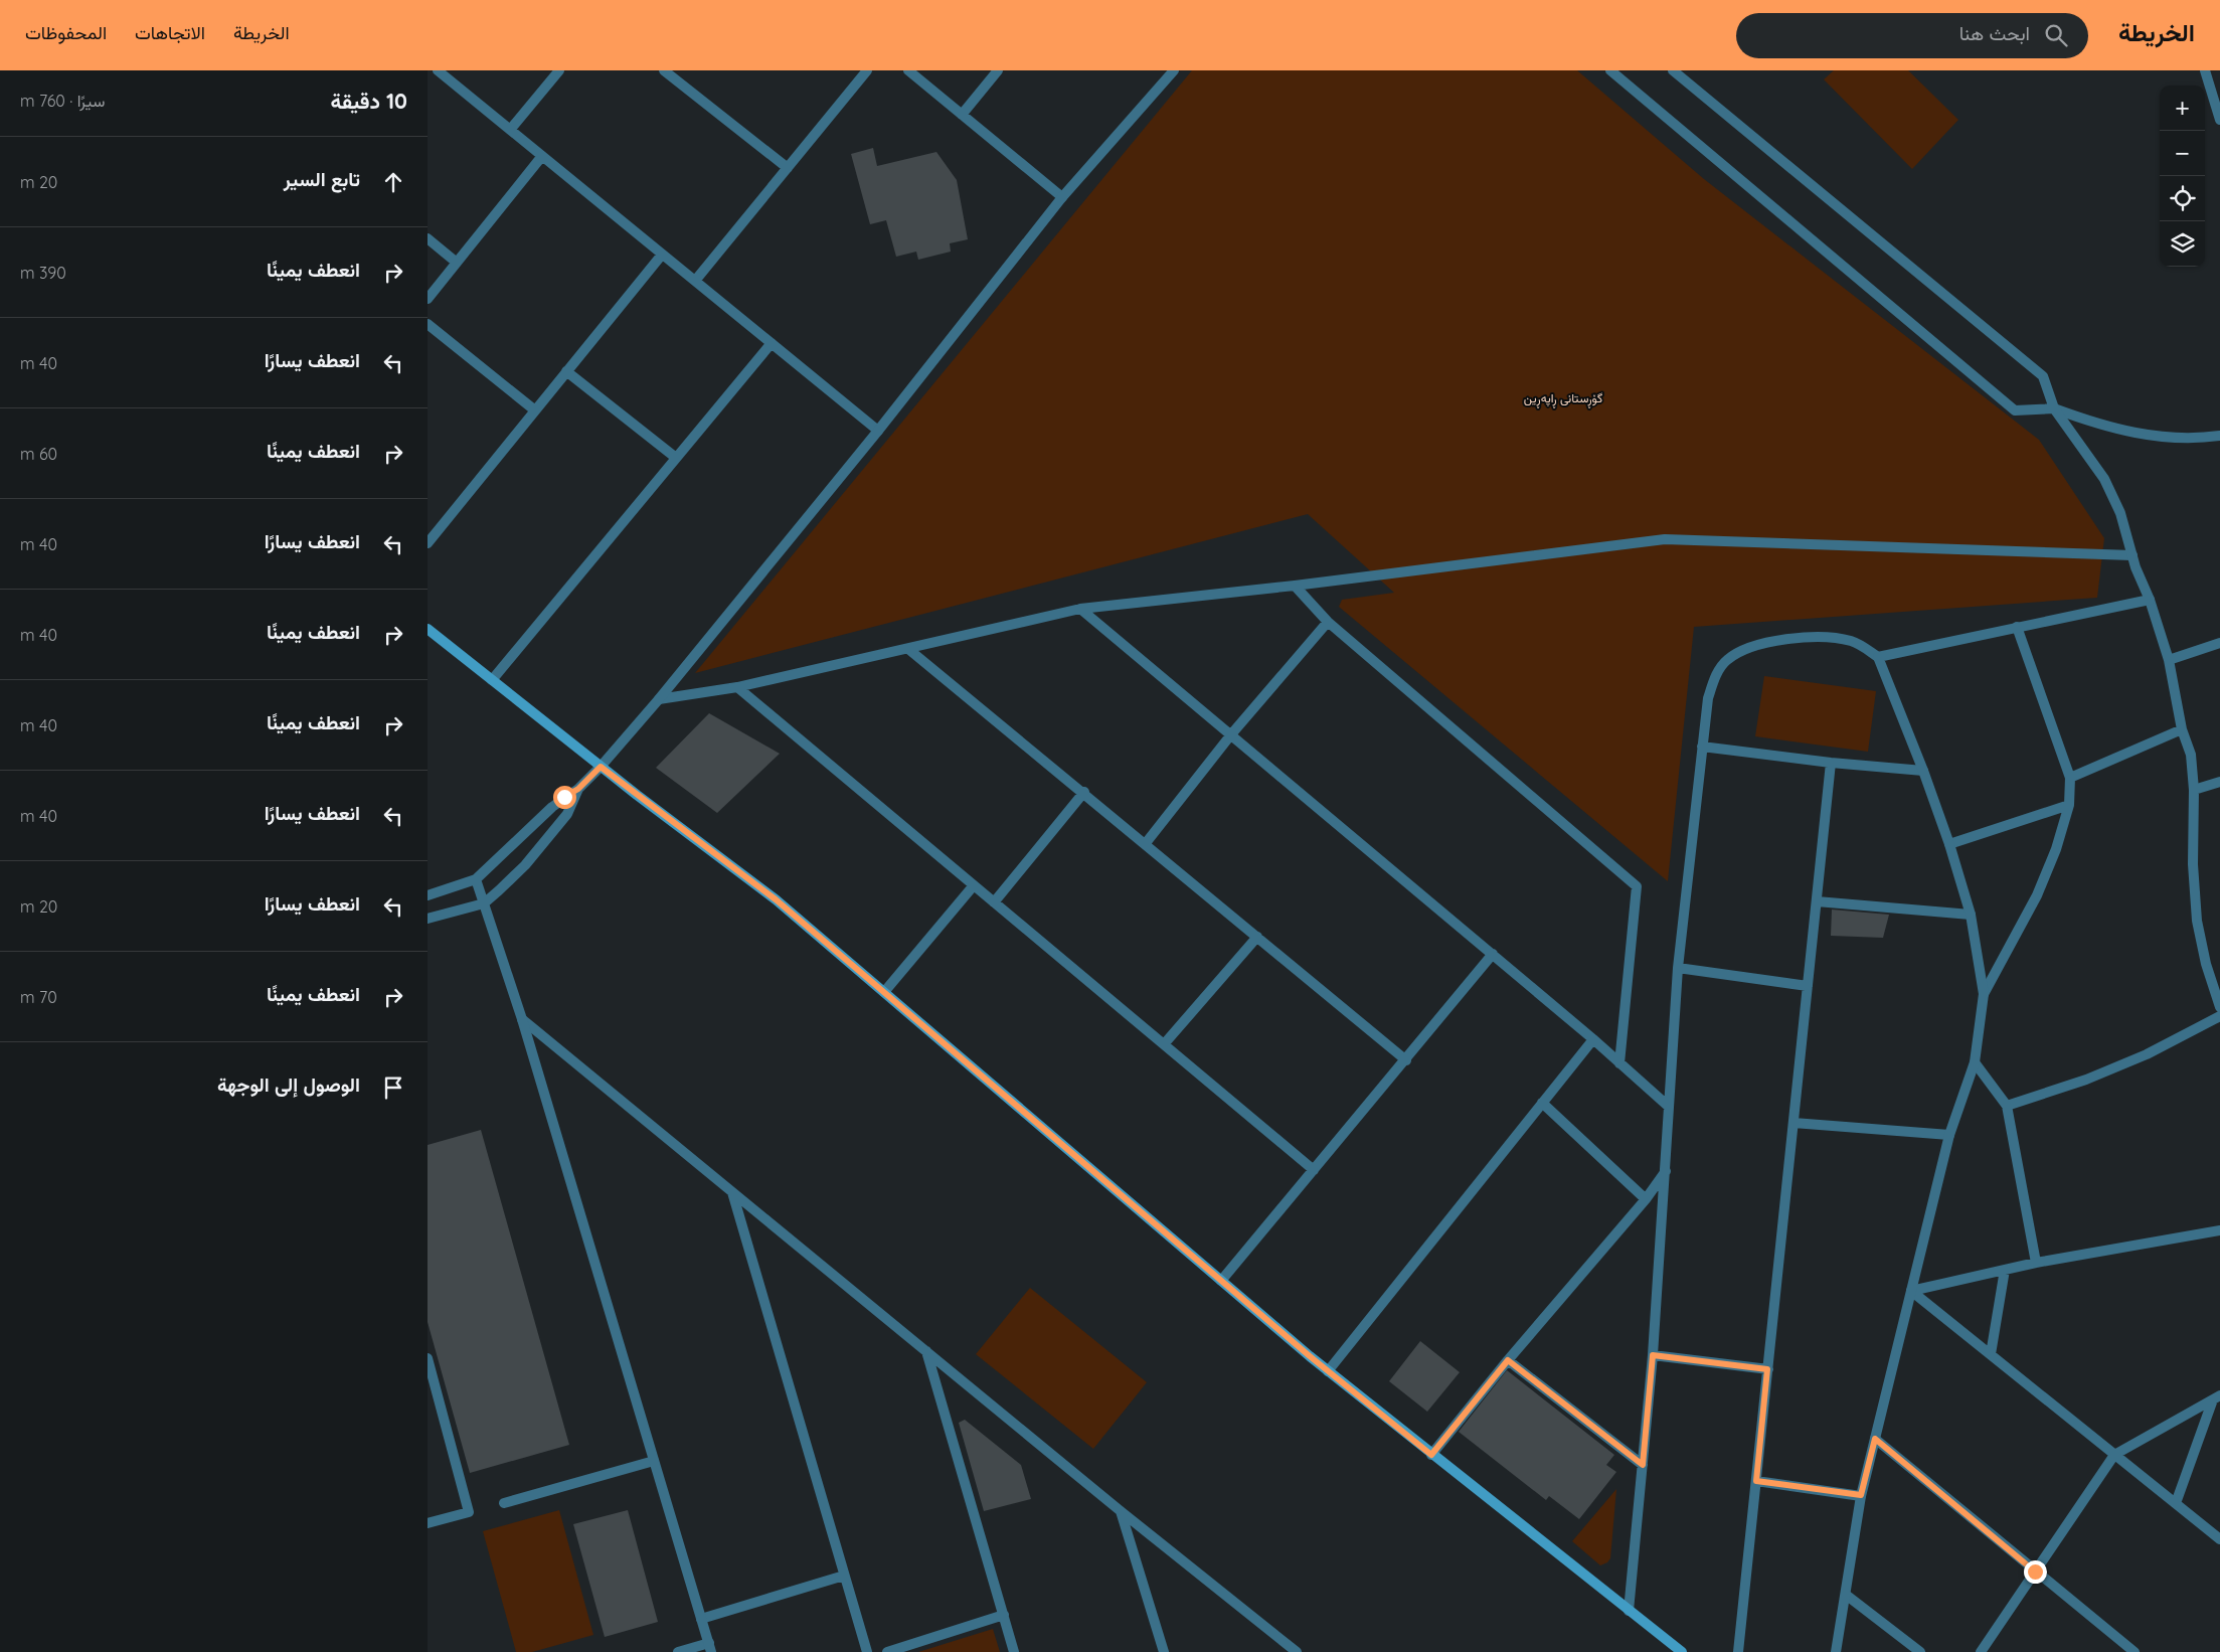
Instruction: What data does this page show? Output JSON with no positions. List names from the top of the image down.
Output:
{
  "parks": ["گۆڕستانی ڕاپەڕین"],
  "page": {
    "header": "الخريطة",
    "search": "ابحث هنا",
    "nav": ["الخريطة", "الاتجاهات", "المحفوظات"],
    "heading": ["10 دقيقة", "سيرًا · 760 m"],
    "map_buttons": ["+", "−"],
    "list": [
      ["تابع السير", "20 m"],
      ["انعطف يمينًا", "390 m"],
      ["انعطف يسارًا", "40 m"],
      ["انعطف يمينًا", "60 m"],
      ["انعطف يسارًا", "40 m"],
      ["انعطف يمينًا", "40 m"],
      ["انعطف يمينًا", "40 m"],
      ["انعطف يسارًا", "40 m"],
      ["انعطف يسارًا", "20 m"],
      ["انعطف يمينًا", "70 m"],
      "الوصول إلى الوجهة"
    ]
  }
}
